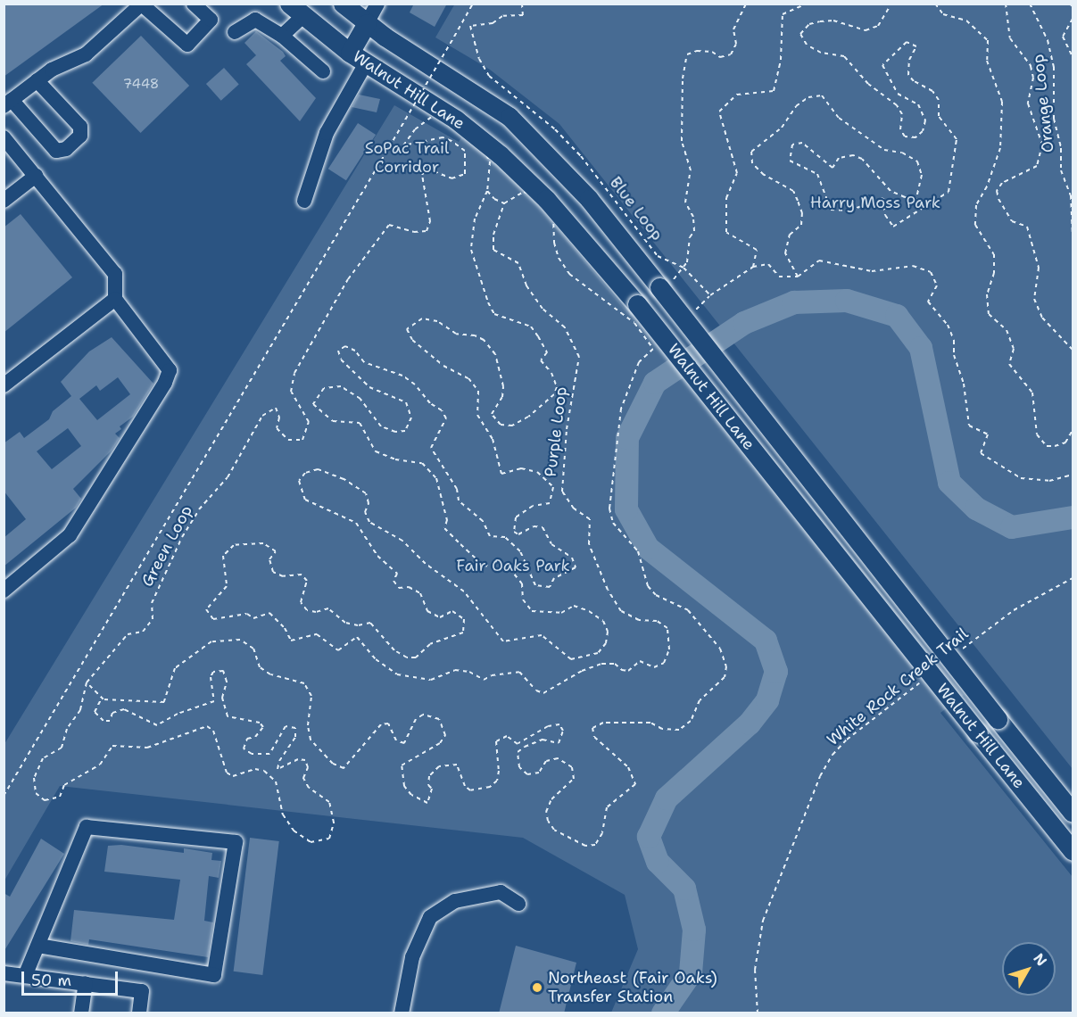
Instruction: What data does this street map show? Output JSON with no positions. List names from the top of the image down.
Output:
{
  "streets": {
    "main road": ["Walnut Hill Lane"],
    "path": [
      "Orange Loop",
      "Blue Loop",
      "Purple Loop",
      "Green Loop",
      "White Rock Creek Trail"
    ]
  },
  "crossings": [
    ["Purple Loop", "Green Loop"]
  ],
  "parks": ["SoPac Trail Corridor", "Harry Moss Park", "Fair Oaks Park"],
  "places": ["Northeast (Fair Oaks) Transfer Station"],
  "house_numbers": ["7448"],
  "scale_bar": "50 m",
  "north": "top right"
}
